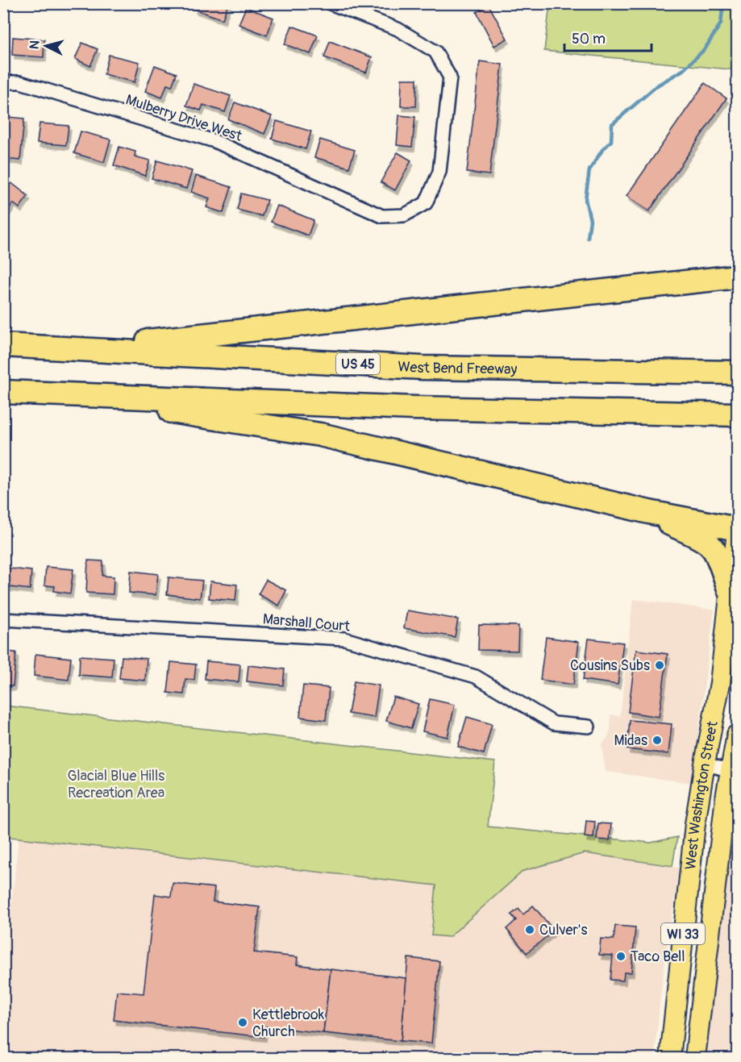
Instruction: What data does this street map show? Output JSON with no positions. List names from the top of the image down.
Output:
{
  "streets": {
    "highway": ["US 45", "West Bend Freeway"],
    "main road": ["West Washington Street", "WI 33"],
    "street": ["Mulberry Drive West", "Marshall Court"]
  },
  "parks": ["Glacial Blue Hills Recreation Area"],
  "places": [
    "Cousins Subs",
    "Midas",
    "Culver's",
    "Taco Bell",
    "Kettlebrook Church"
  ],
  "scale_bar": "50 m",
  "north": "left"
}
